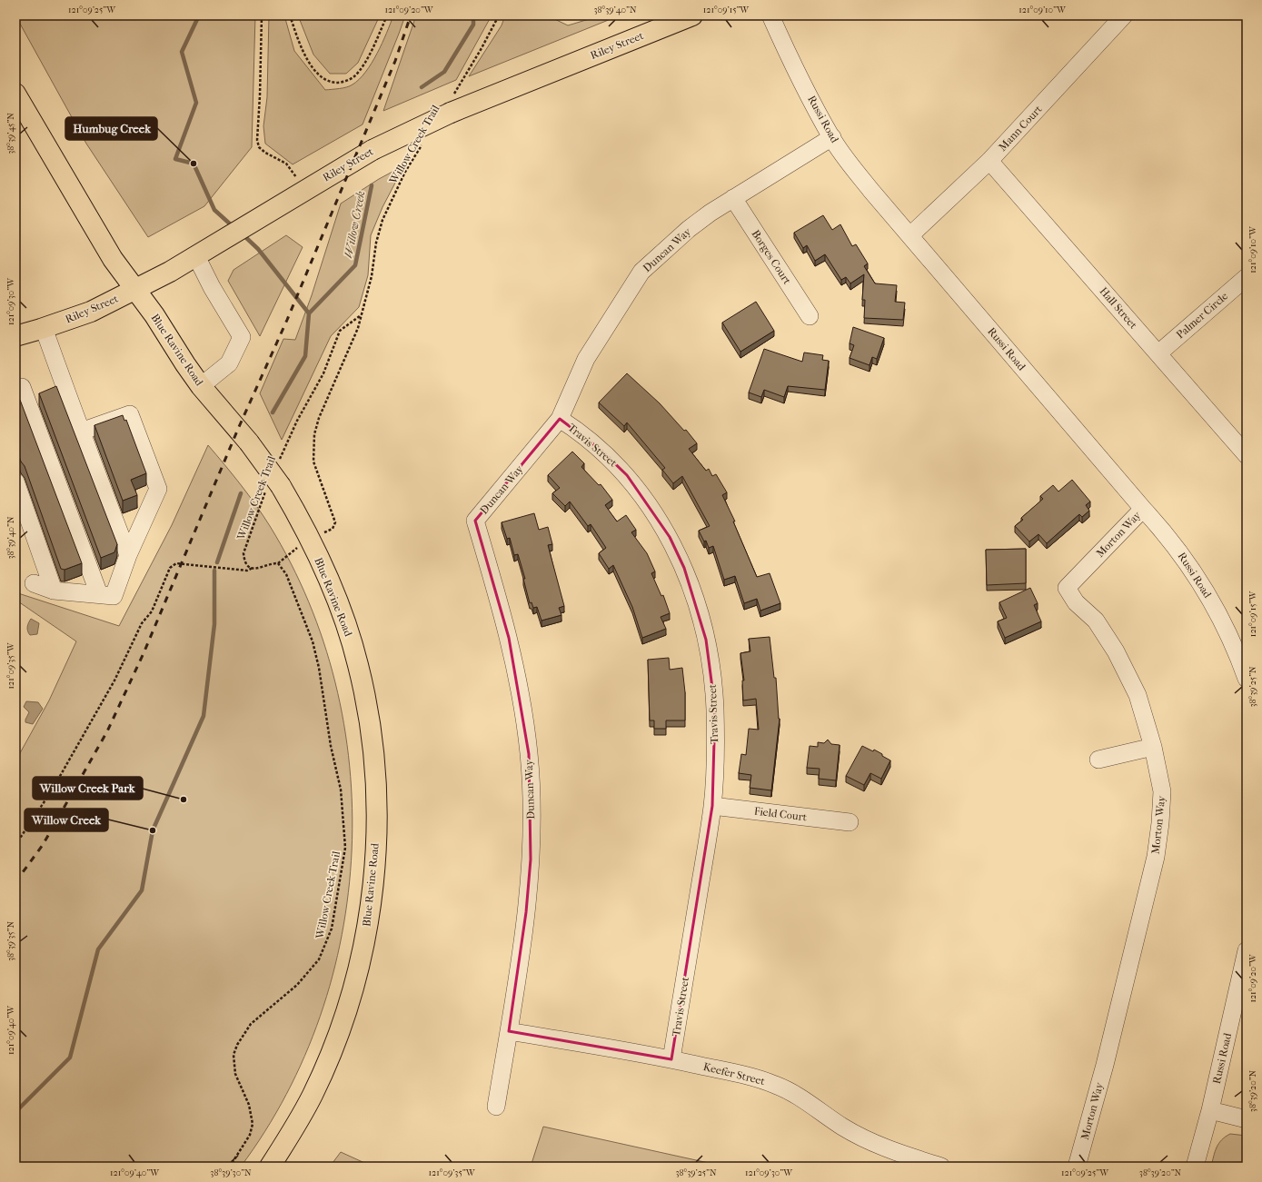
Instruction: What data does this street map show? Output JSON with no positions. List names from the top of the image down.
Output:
{
  "streets": {
    "main road": ["Riley Street", "Blue Ravine Road"],
    "street": [
      "Russi Road",
      "Mann Court",
      "Duncan Way",
      "Borges Court",
      "Hall Street",
      "Palmer Circle",
      "Travis Street",
      "Morton Way",
      "Field Court",
      "Keefer Street"
    ],
    "path": ["Willow Creek Trail"]
  },
  "crossings": [
    ["Riley Street", "Blue Ravine Road"],
    ["Russi Road", "Mann Court"],
    ["Russi Road", "Duncan Way"],
    ["Russi Road", "Morton Way"],
    ["Mann Court", "Hall Street"],
    ["Willow Creek Trail", "Blue Ravine Road"],
    ["Duncan Way", "Borges Court"],
    ["Duncan Way", "Travis Street"],
    ["Duncan Way", "Keefer Street"],
    ["Hall Street", "Palmer Circle"],
    ["Travis Street", "Field Court"],
    ["Travis Street", "Keefer Street"]
  ],
  "water": ["Willow Creek"],
  "places": ["Humbug Creek", "Willow Creek Park", "Willow Creek"],
  "coordinates": [
    "121°09'25\"W",
    "121°09'20\"W",
    "38°39'40\"N",
    "121°09'15\"W",
    "121°09'10\"W",
    "38°39'45\"N",
    "121°09'30\"W",
    "121°09'35\"W",
    "38°39'25\"N",
    "38°39'35\"N",
    "121°09'40\"W",
    "38°39'20\"N",
    "38°39'30\"N"
  ]
}
